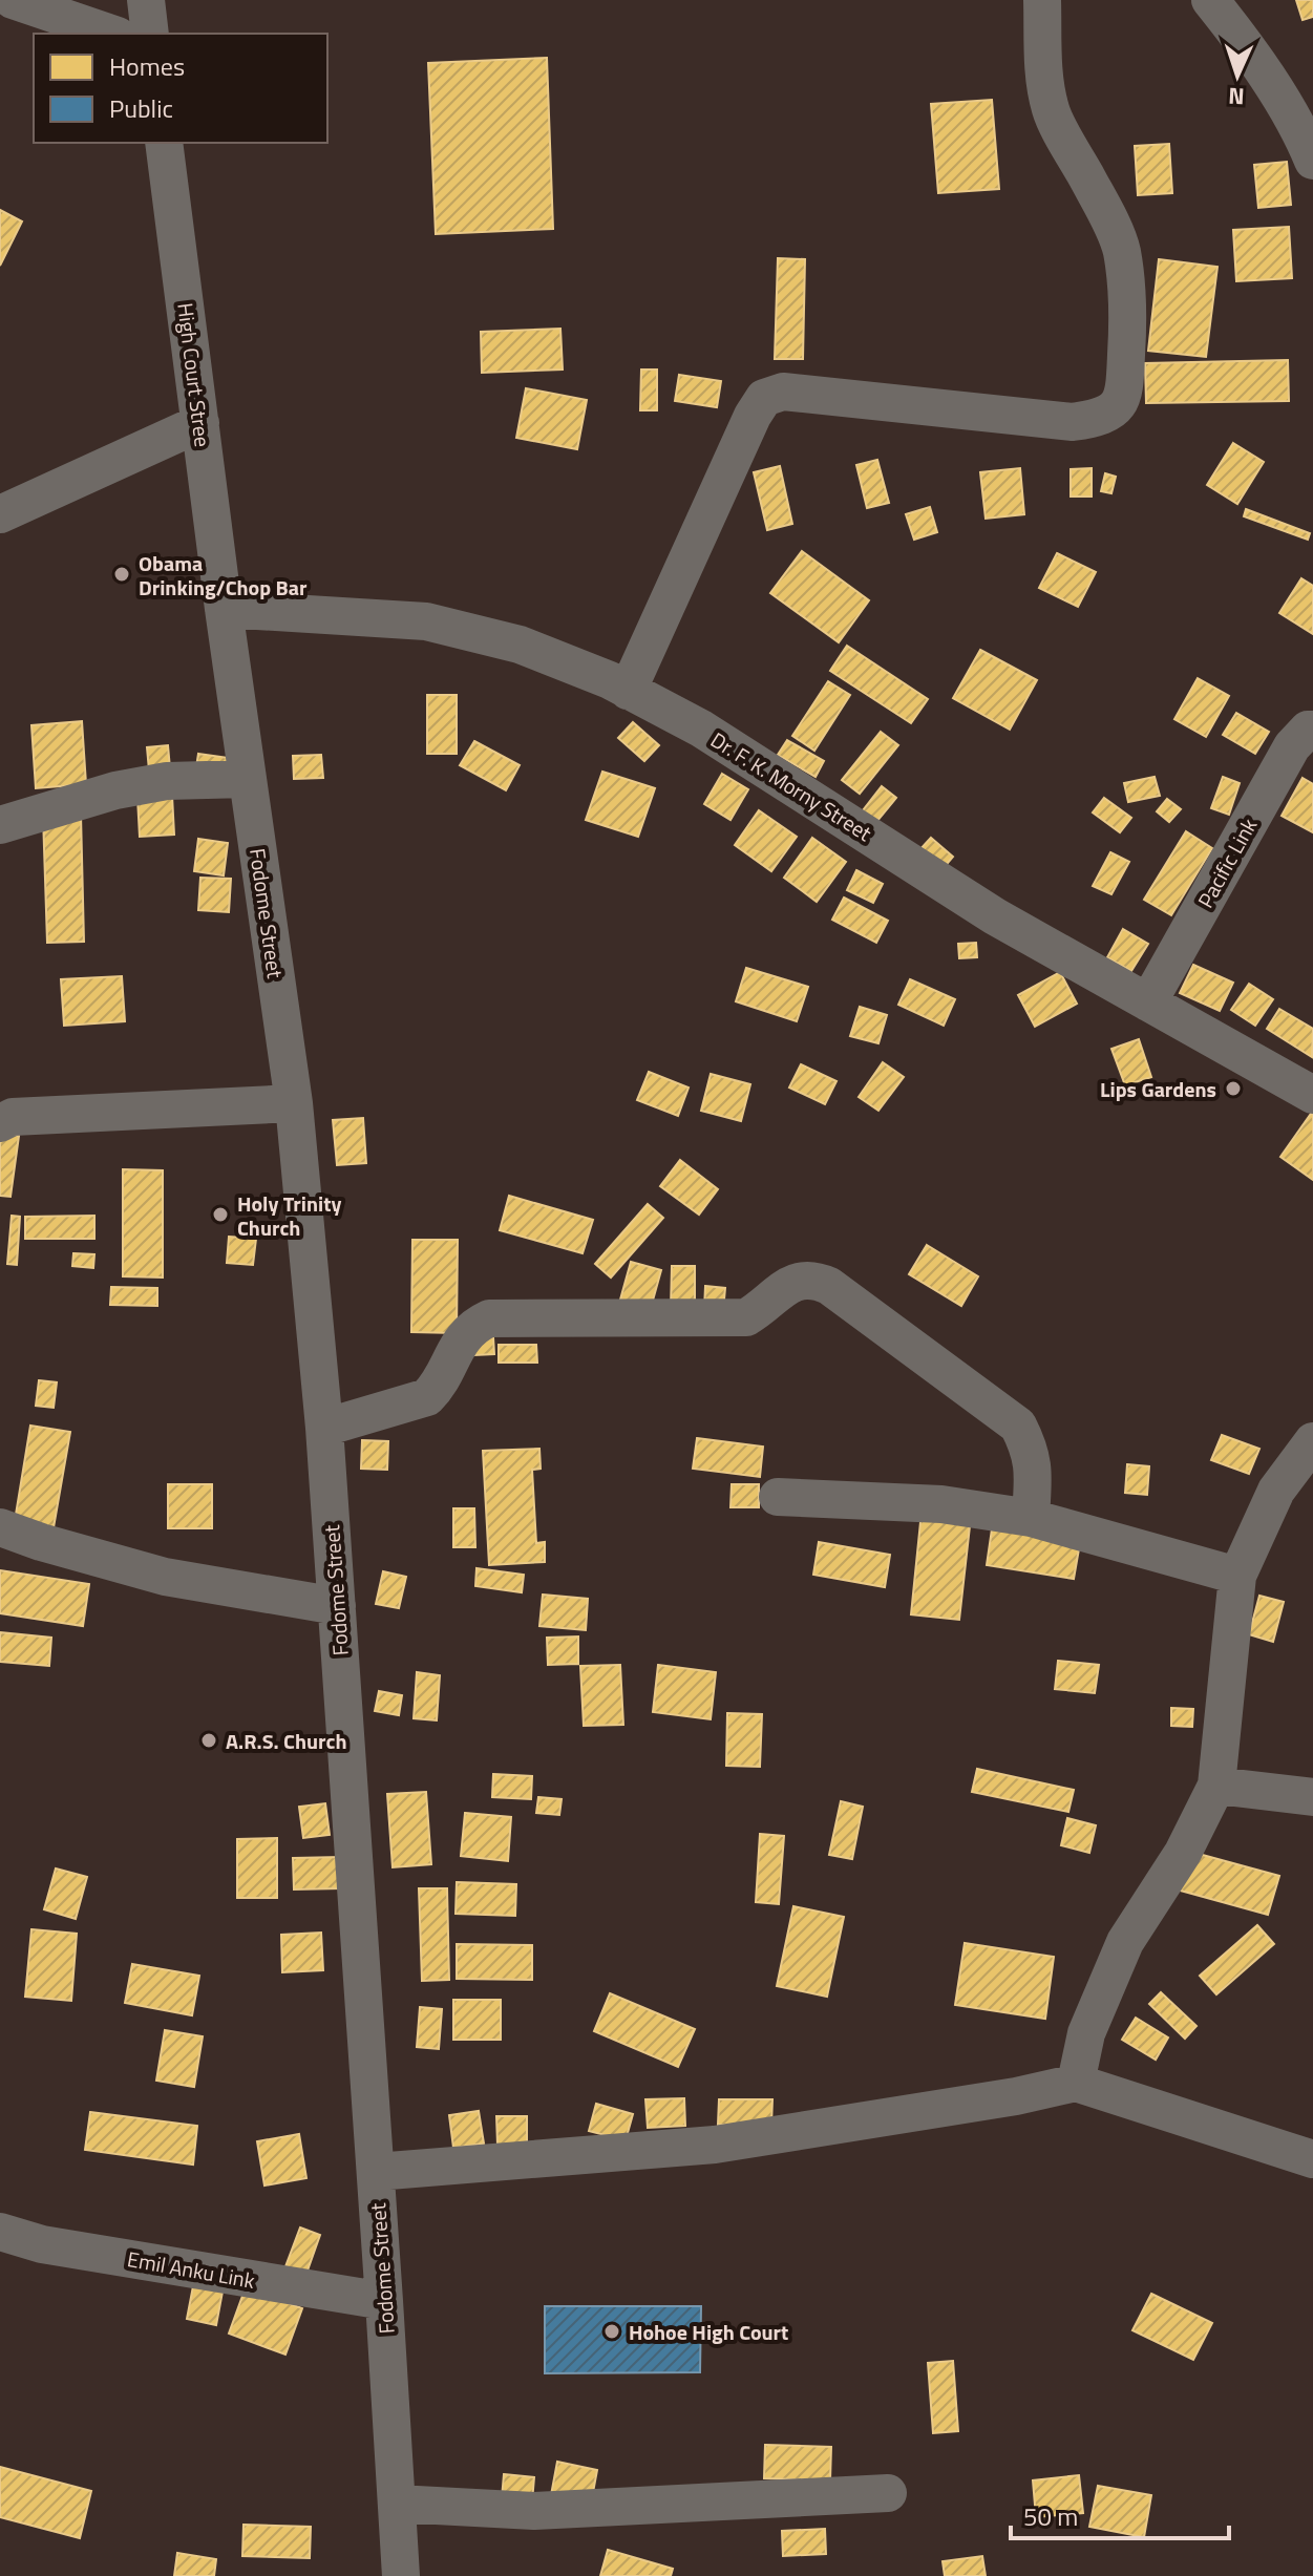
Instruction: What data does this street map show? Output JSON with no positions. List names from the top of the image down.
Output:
{
  "streets": {
    "street": [
      "High Court Stree",
      "Dr. F. K. Morny Street",
      "Pacific Link",
      "Fodome Street",
      "Emil Anku Link"
    ]
  },
  "crossings": [
    ["High Court Stree", "Dr. F. K. Morny Street"],
    ["High Court Stree", "Fodome Street"],
    ["Dr. F. K. Morny Street", "Pacific Link"],
    ["Dr. F. K. Morny Street", "Fodome Street"],
    ["Fodome Street", "Emil Anku Link"]
  ],
  "places": [
    "Obama Drinking/Chop Bar",
    "Lips Gardens",
    "Holy Trinity Church",
    "A.R.S. Church",
    "Hohoe High Court"
  ],
  "legend": ["Homes", "Public"],
  "scale_bar": "50 m",
  "north": "bottom"
}
